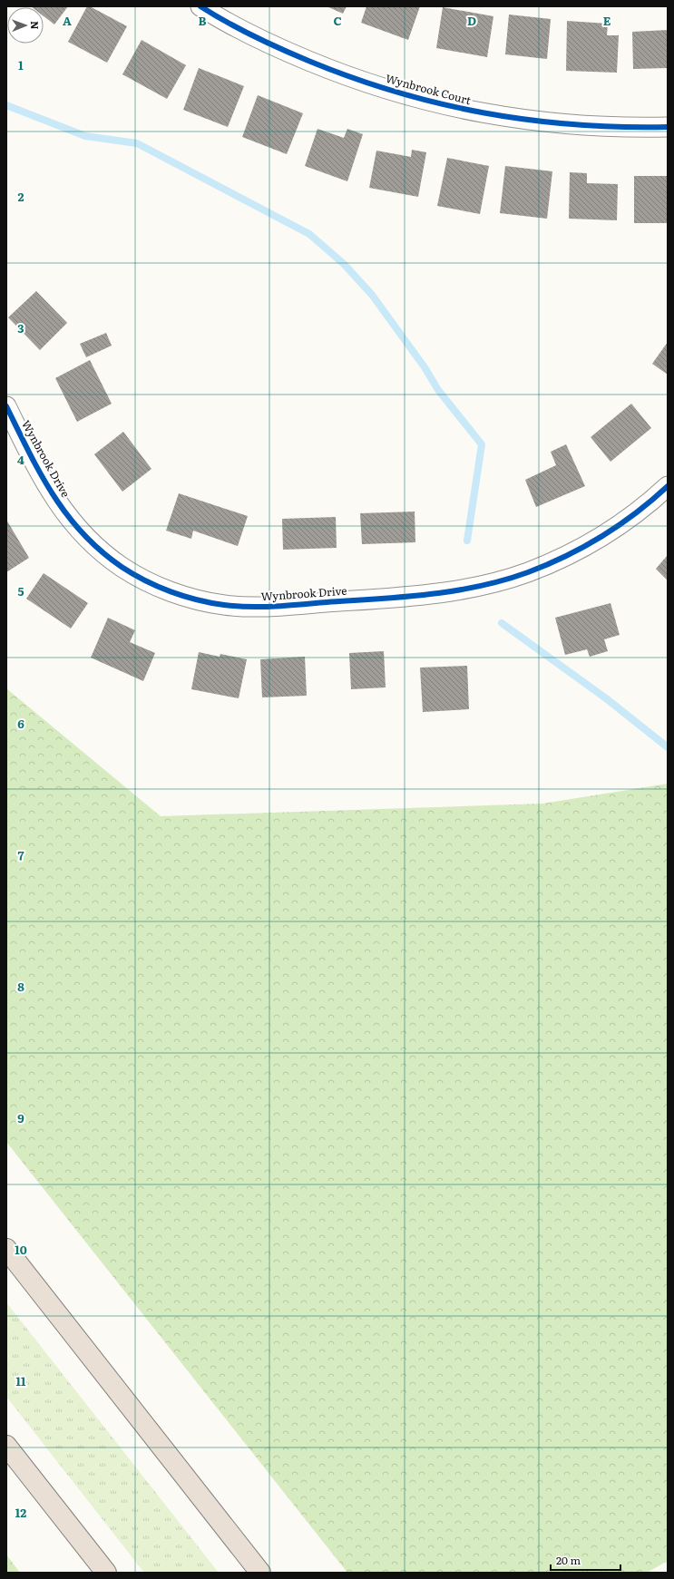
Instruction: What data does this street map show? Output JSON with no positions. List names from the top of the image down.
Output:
{
  "streets": {
    "street": ["Wynbrook Court", "Wynbrook Drive"]
  },
  "scale_bar": "20 m",
  "north": "right",
  "grid": {
    "columns": [
      "A",
      "B",
      "C",
      "D",
      "E"
    ],
    "rows": [
      "1",
      "2",
      "3",
      "4",
      "5",
      "6",
      "7",
      "8",
      "9",
      "10",
      "11",
      "12"
    ]
  }
}
